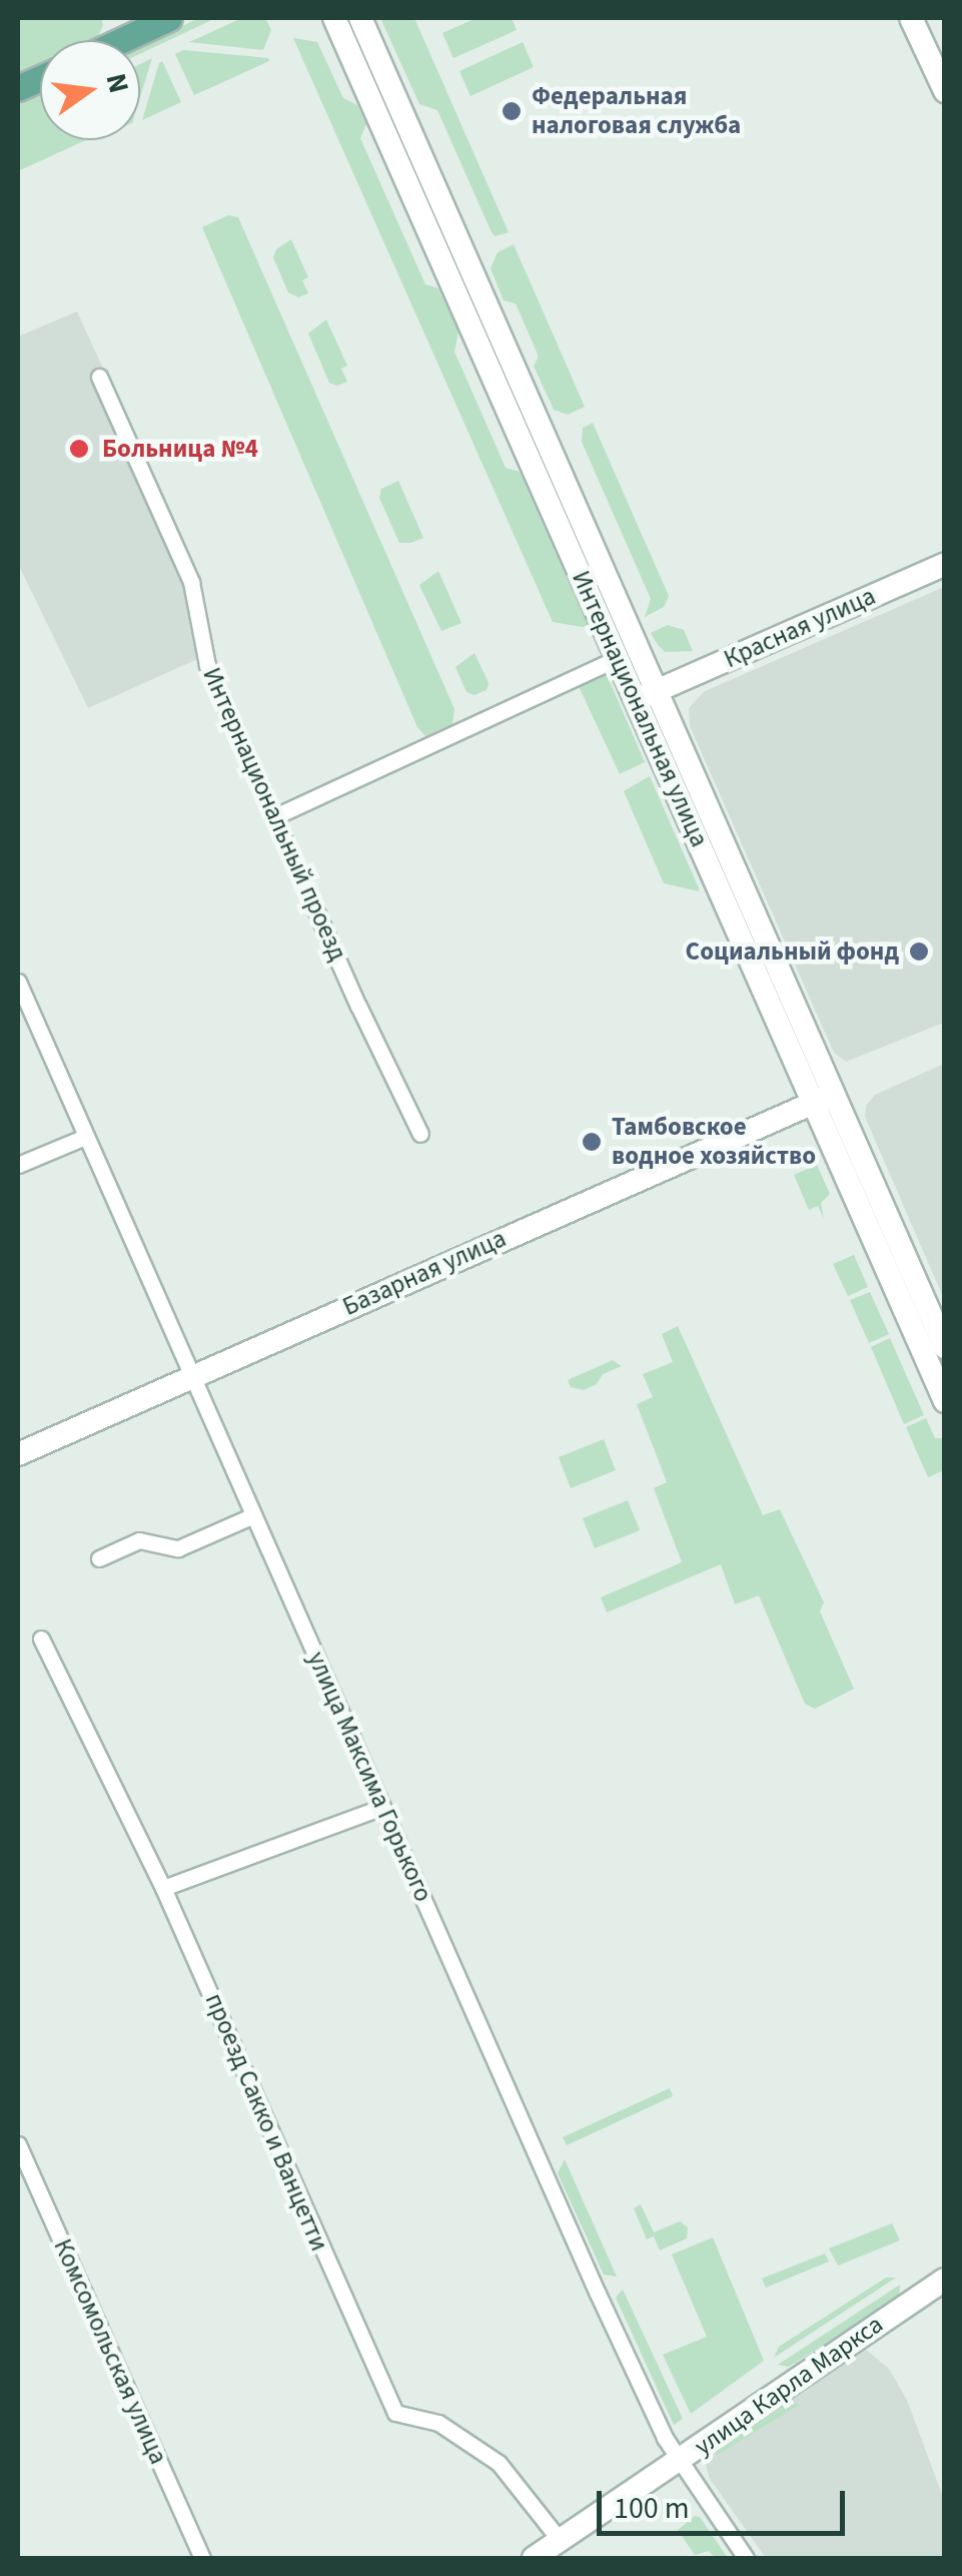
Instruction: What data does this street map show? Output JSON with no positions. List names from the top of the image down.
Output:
{
  "streets": {
    "main road": [
      "Красная улица",
      "Интернациональная улица",
      "Базарная улица",
      "улица Карла Маркса"
    ],
    "street": [
      "Интернациональный проезд",
      "улица Максима Горького",
      "проезд Сакко и Ванцетти",
      "Комсомольская улица"
    ]
  },
  "crossings": [
    ["Красная улица", "Интернациональная улица"],
    ["Интернациональная улица", "Базарная улица"],
    ["Базарная улица", "улица Максима Горького"],
    ["улица Максима Горького", "улица Карла Маркса"],
    ["проезд Сакко и Ванцетти", "улица Карла Маркса"]
  ],
  "places": [
    "Федеральная налоговая служба",
    "Больница №4",
    "Социальный фонд",
    "Тамбовское водное хозяйство"
  ],
  "scale_bar": "100 m",
  "north": "right"
}
